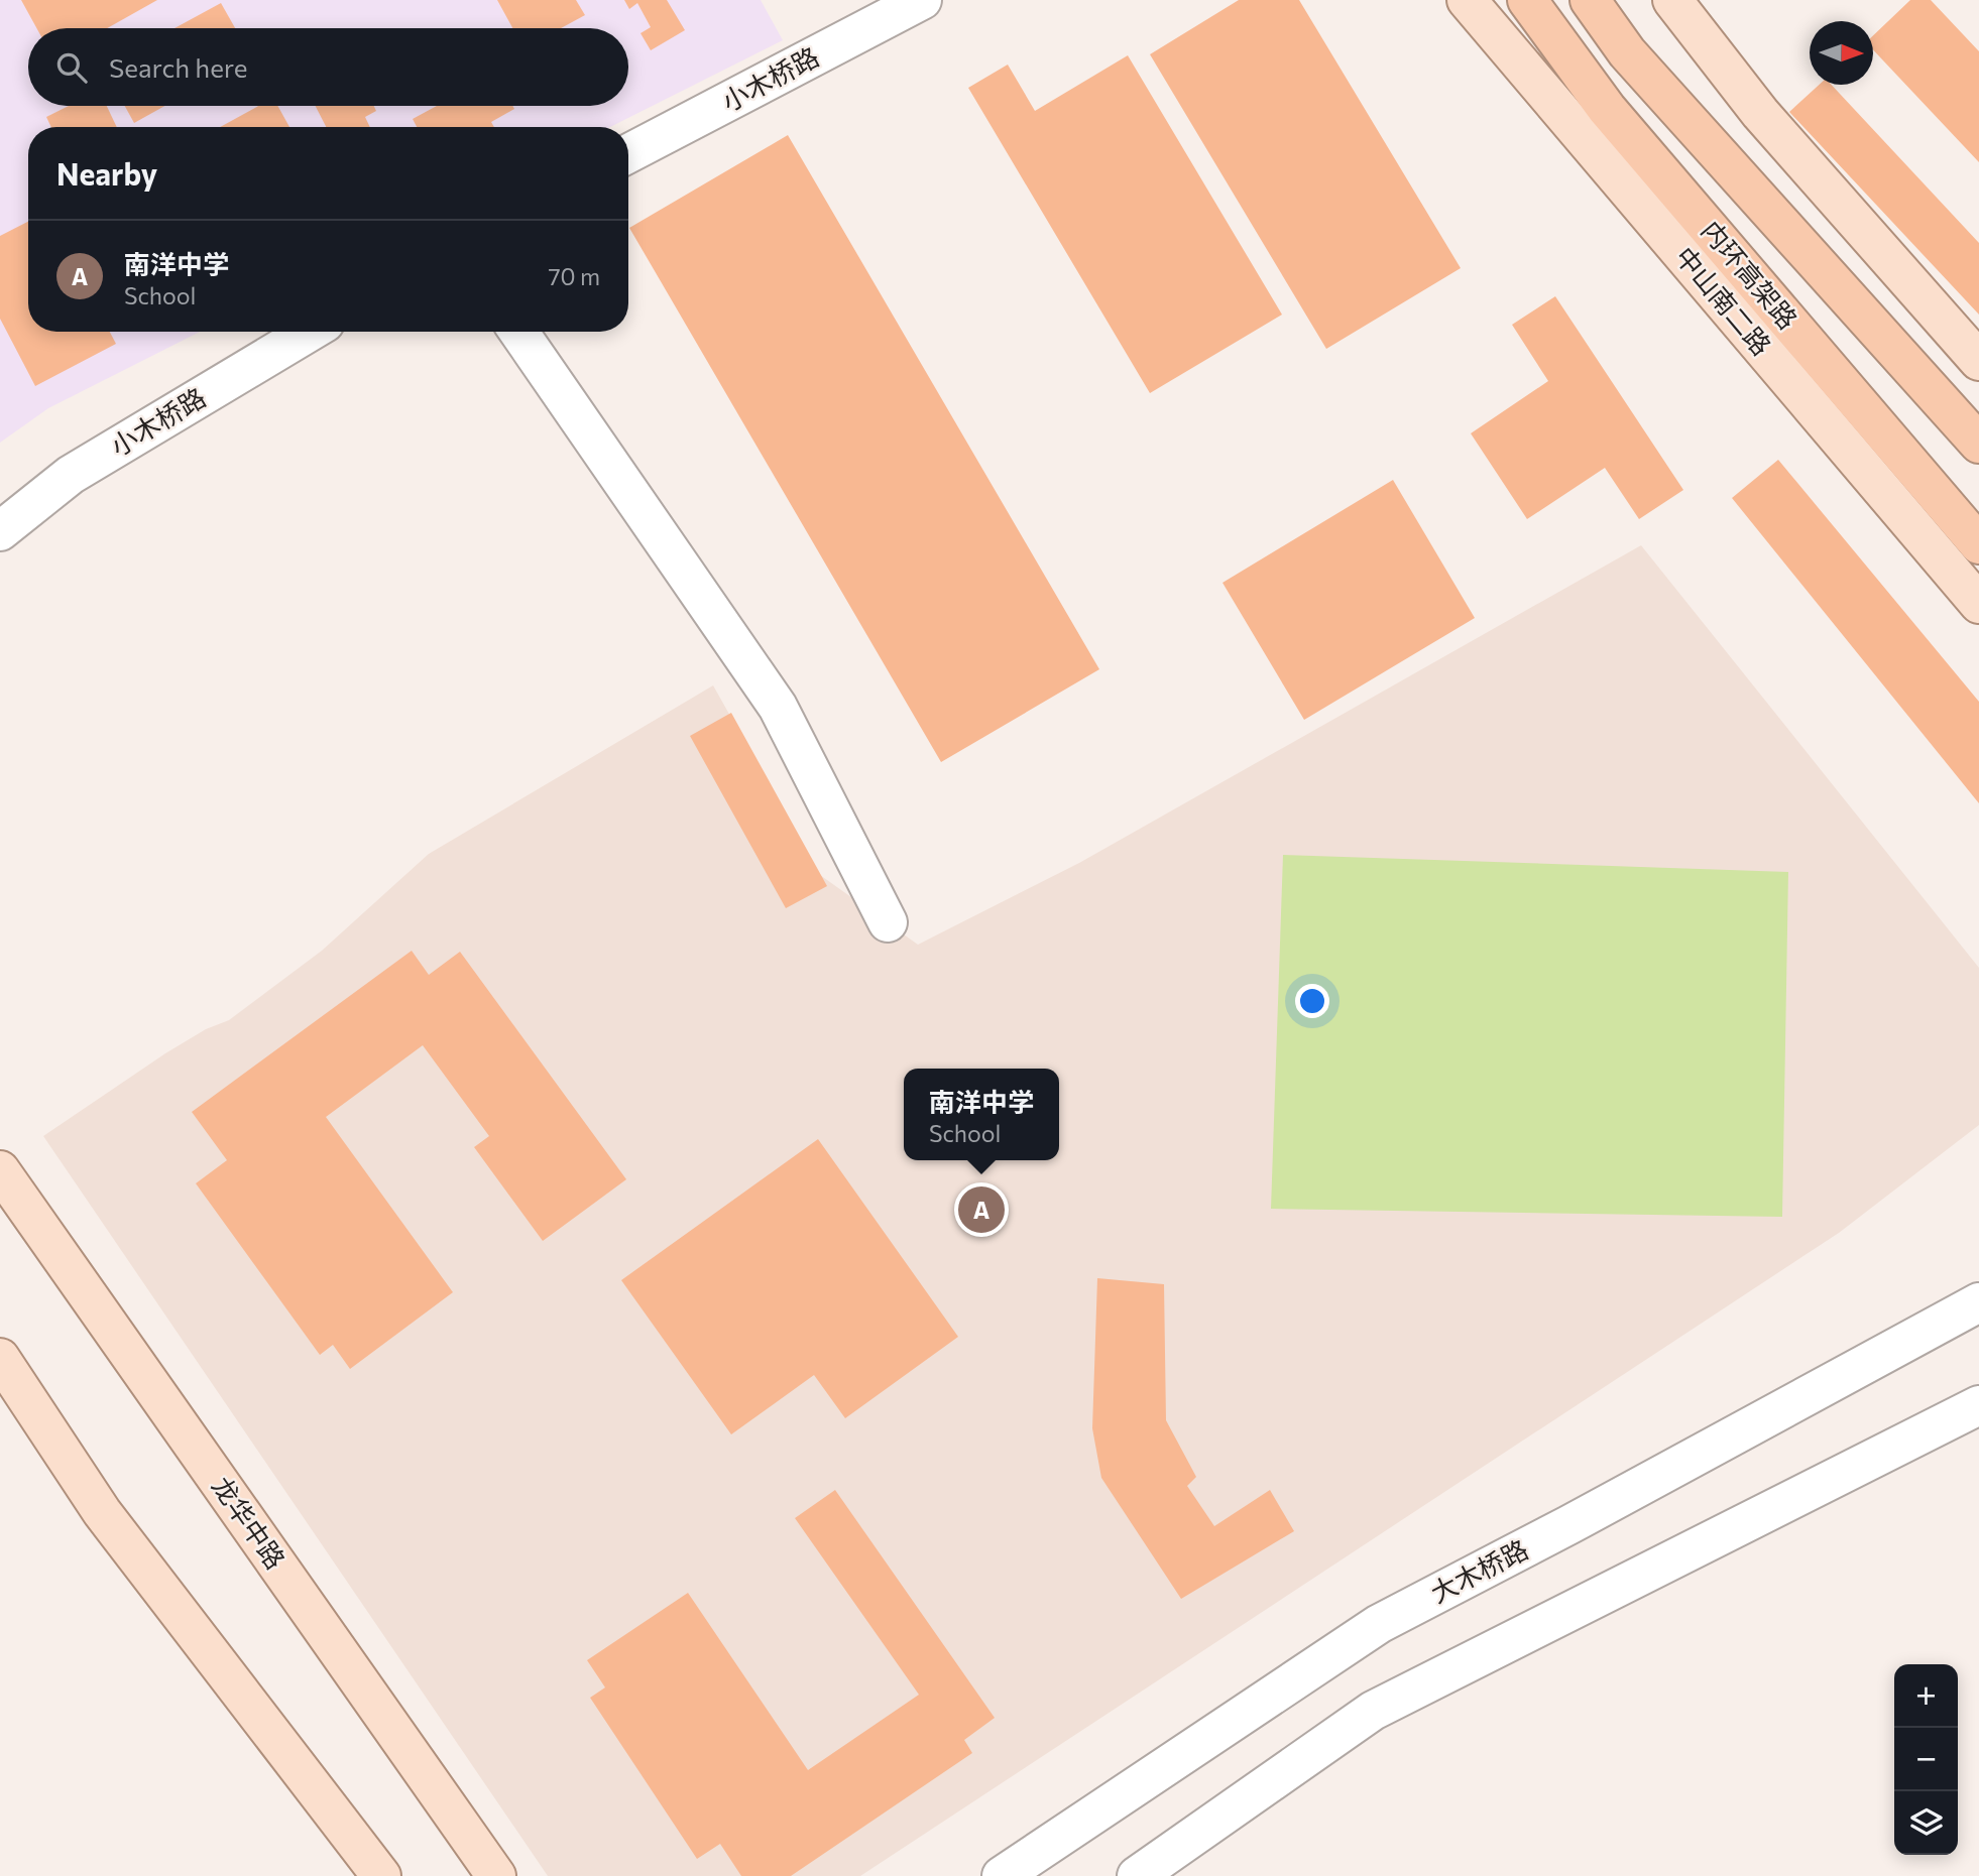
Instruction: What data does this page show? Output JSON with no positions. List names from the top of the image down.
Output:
{
  "streets": {
    "highway": ["内环高架路"],
    "main road": ["中山南二路", "龙华中路"],
    "street": ["小木桥路", "大木桥路"]
  },
  "north": "right",
  "page": {
    "search": "Search here",
    "heading": "Nearby",
    "list": [
      {
        "mark": "A",
        "name": "南洋中学",
        "note": "School",
        "value": "70 m"
      }
    ],
    "popup": ["南洋中学", "School"],
    "pins": "A",
    "map_buttons": ["+", "−"]
  }
}
